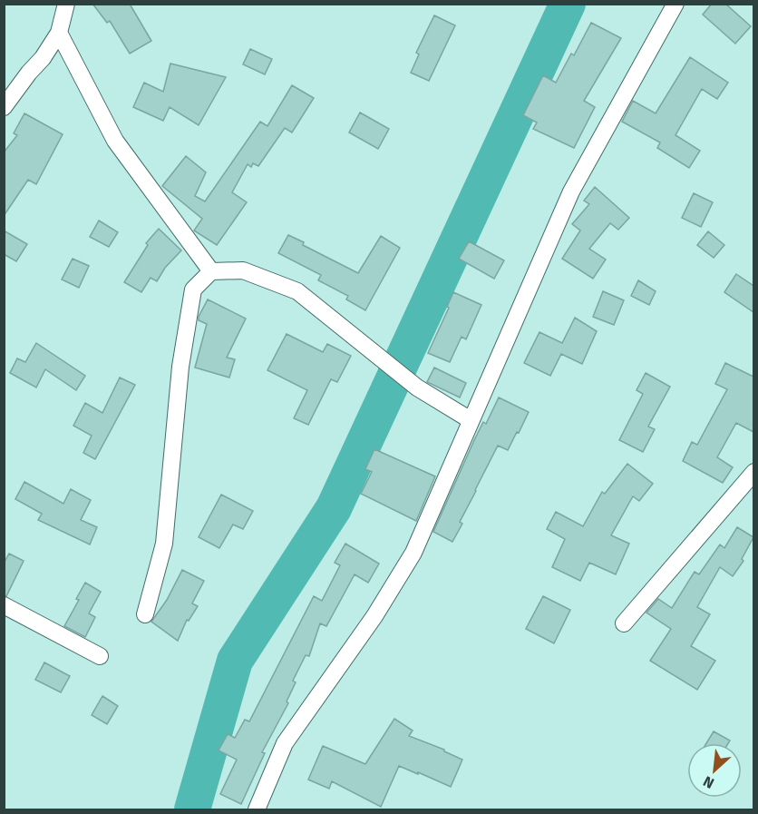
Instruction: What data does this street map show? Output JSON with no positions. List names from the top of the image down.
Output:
{
  "north": "bottom left"
}
